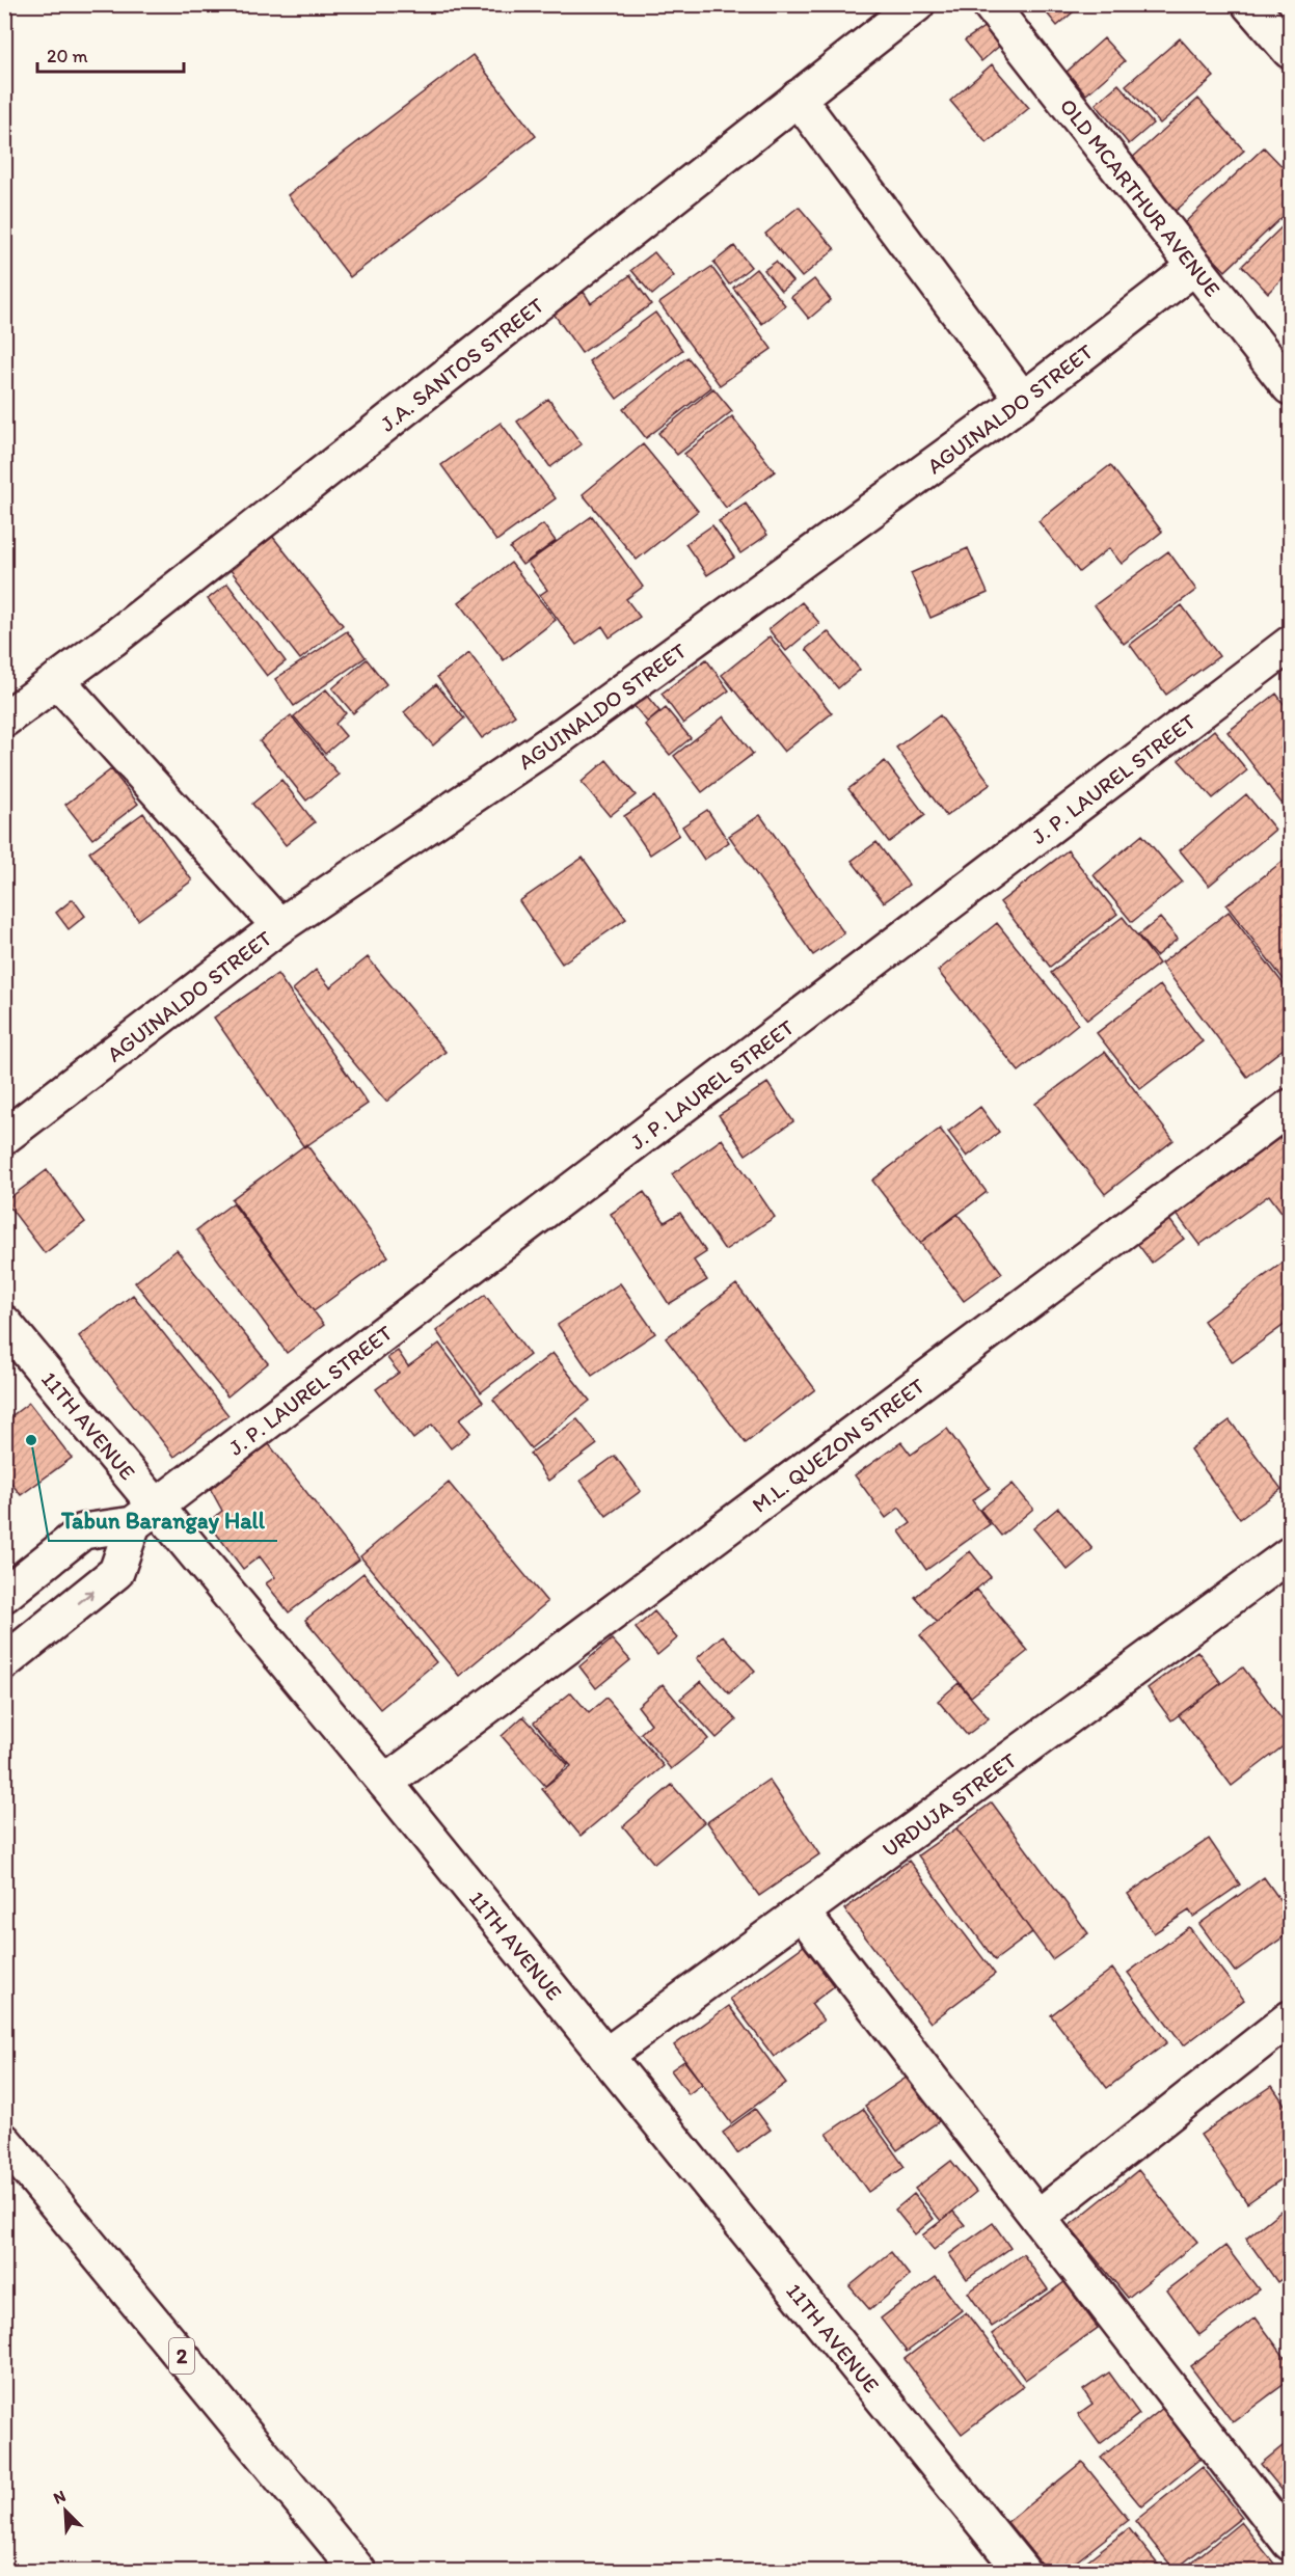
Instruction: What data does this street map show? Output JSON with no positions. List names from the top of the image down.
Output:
{
  "streets": {
    "main road": [
      "OLD MCARTHUR AVENUE",
      "J.A. SANTOS STREET",
      "AGUINALDO STREET",
      "J. P. LAUREL STREET",
      "11TH AVENUE",
      "M.L. QUEZON STREET",
      "URDUJA STREET",
      "2"
    ]
  },
  "crossings": [
    ["OLD MCARTHUR AVENUE", "AGUINALDO STREET"],
    ["J. P. LAUREL STREET", "11TH AVENUE"],
    ["11TH AVENUE", "M.L. QUEZON STREET"],
    ["11TH AVENUE", "URDUJA STREET"]
  ],
  "places": ["Tabun Barangay Hall"],
  "scale_bar": "20 m",
  "north": "top left"
}
